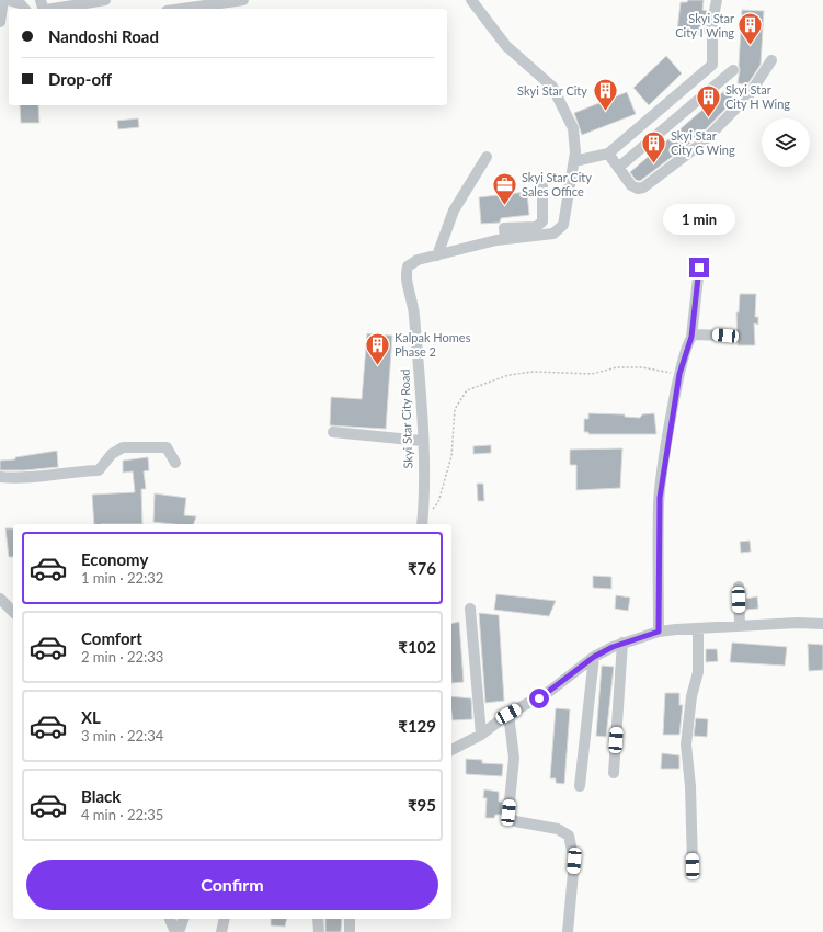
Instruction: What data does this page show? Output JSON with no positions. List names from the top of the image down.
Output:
{
  "streets": {
    "street": ["Skyi Star City Road"]
  },
  "places": {
    "building": [
      "Skyi Star City I Wing",
      "Skyi Star City",
      "Skyi Star City H Wing",
      "Skyi Star City G Wing",
      "Kalpak Homes Phase 2"
    ],
    "office": ["Skyi Star City Sales Office"]
  },
  "page": {
    "banner": ["Nandoshi Road", "Drop-off"],
    "bubble": "1 min",
    "list": [
      {
        "name": "Economy",
        "note": "1 min · 22:32",
        "value": "₹76"
      },
      {
        "name": "Comfort",
        "note": "2 min · 22:33",
        "value": "₹102"
      },
      {
        "name": "XL",
        "note": "3 min · 22:34",
        "value": "₹129"
      },
      {
        "name": "Black",
        "note": "4 min · 22:35",
        "value": "₹95"
      }
    ],
    "buttons": "Confirm"
  }
}
